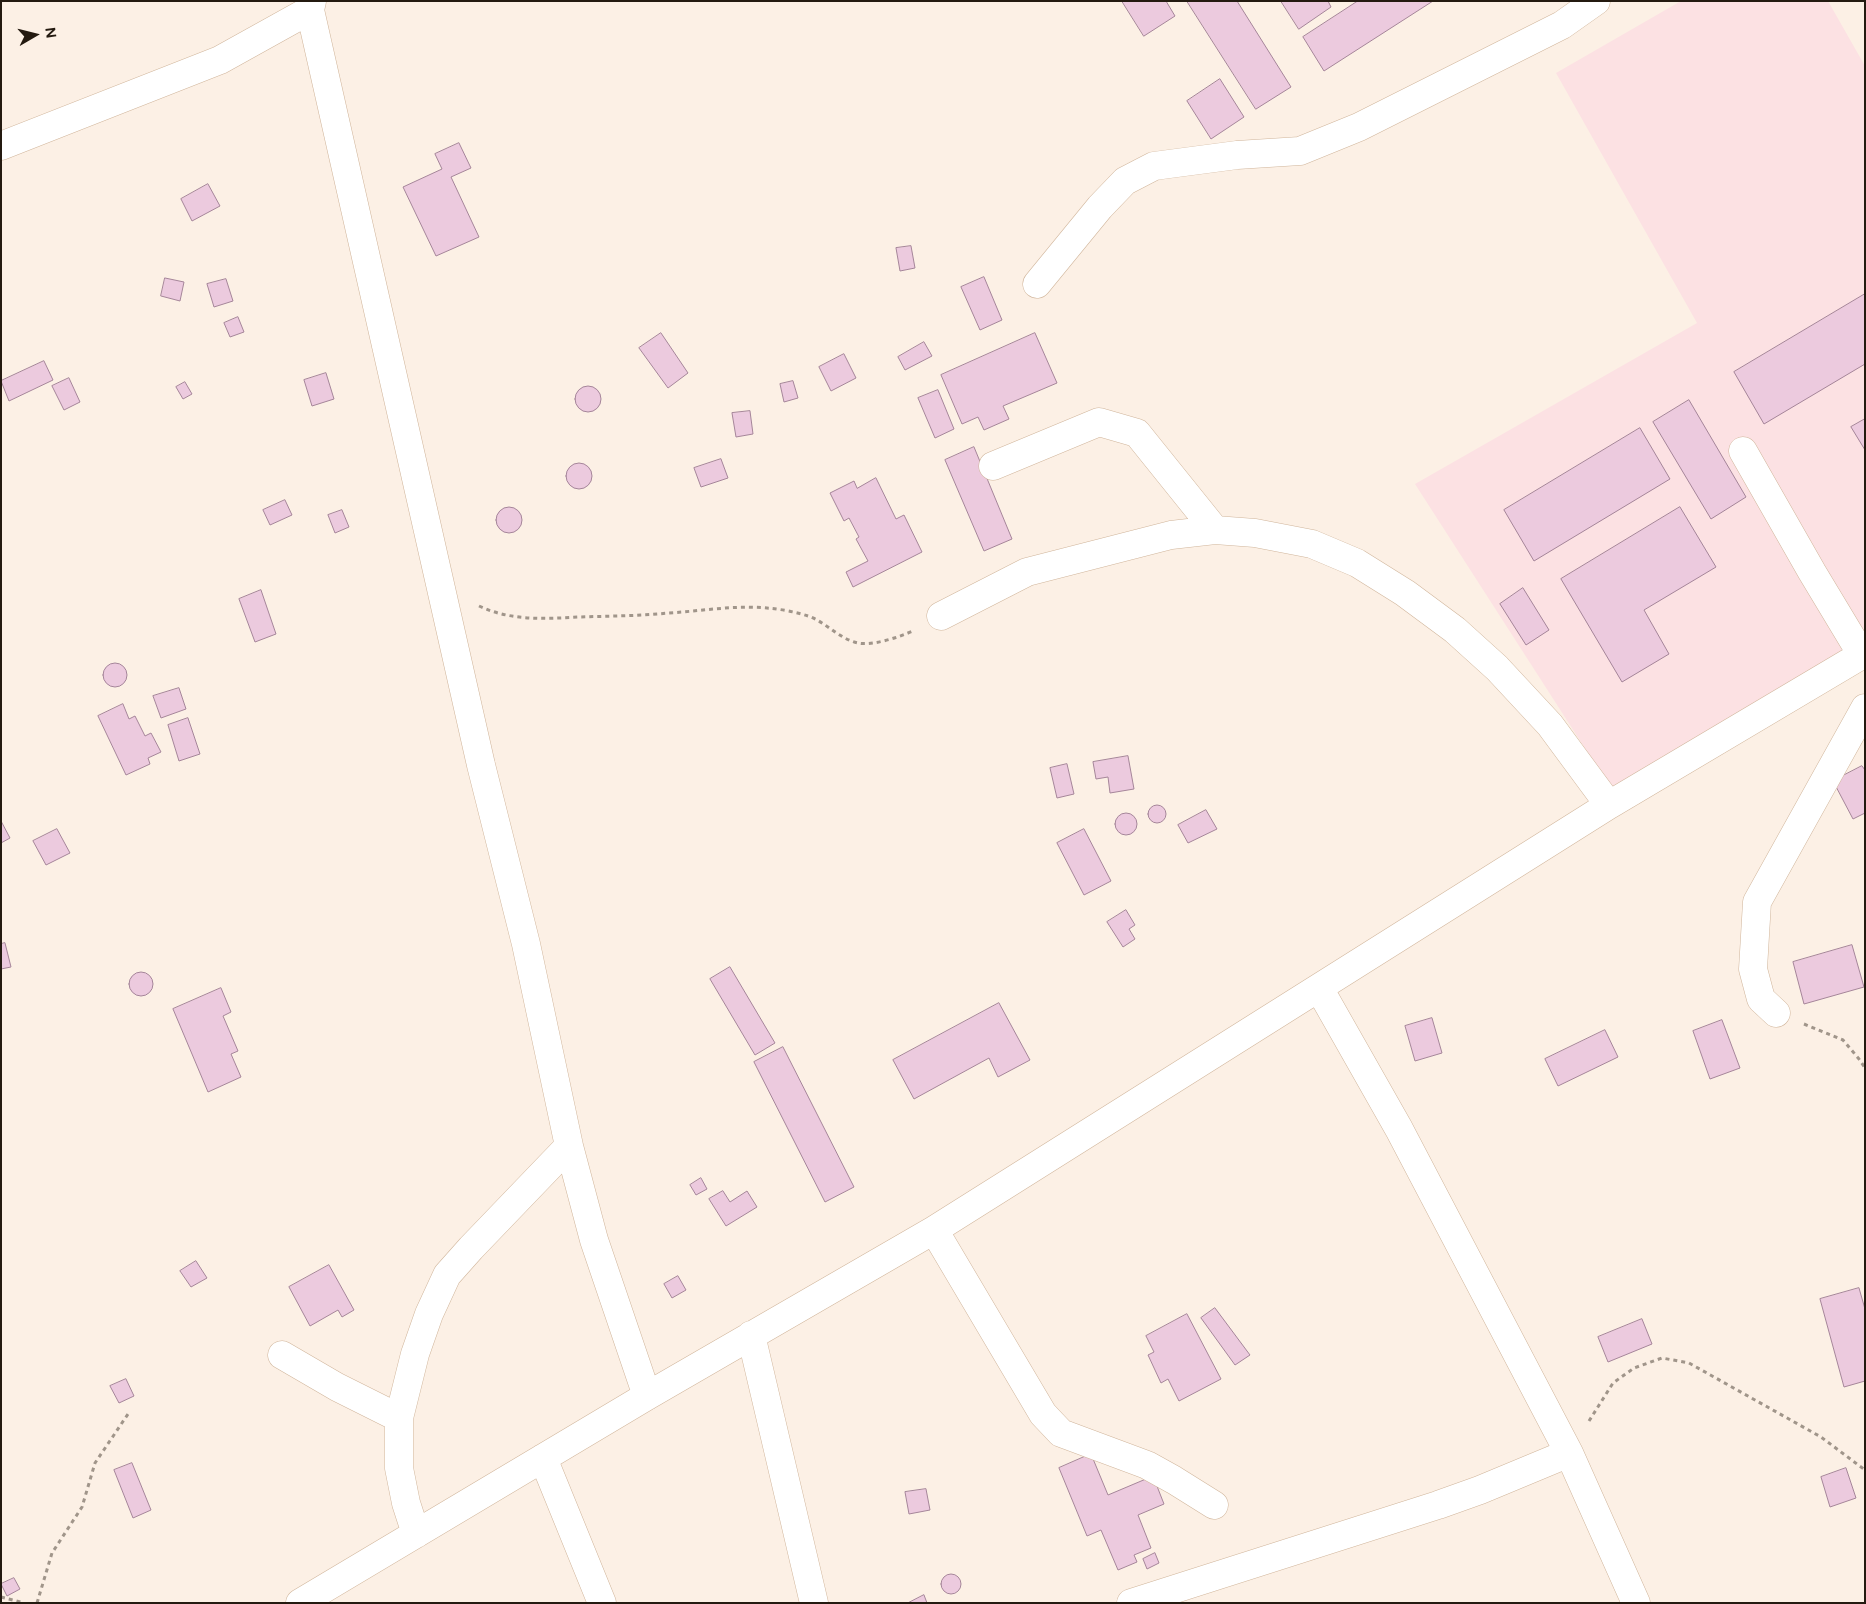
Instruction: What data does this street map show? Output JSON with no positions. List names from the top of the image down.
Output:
{
  "north": "right"
}
